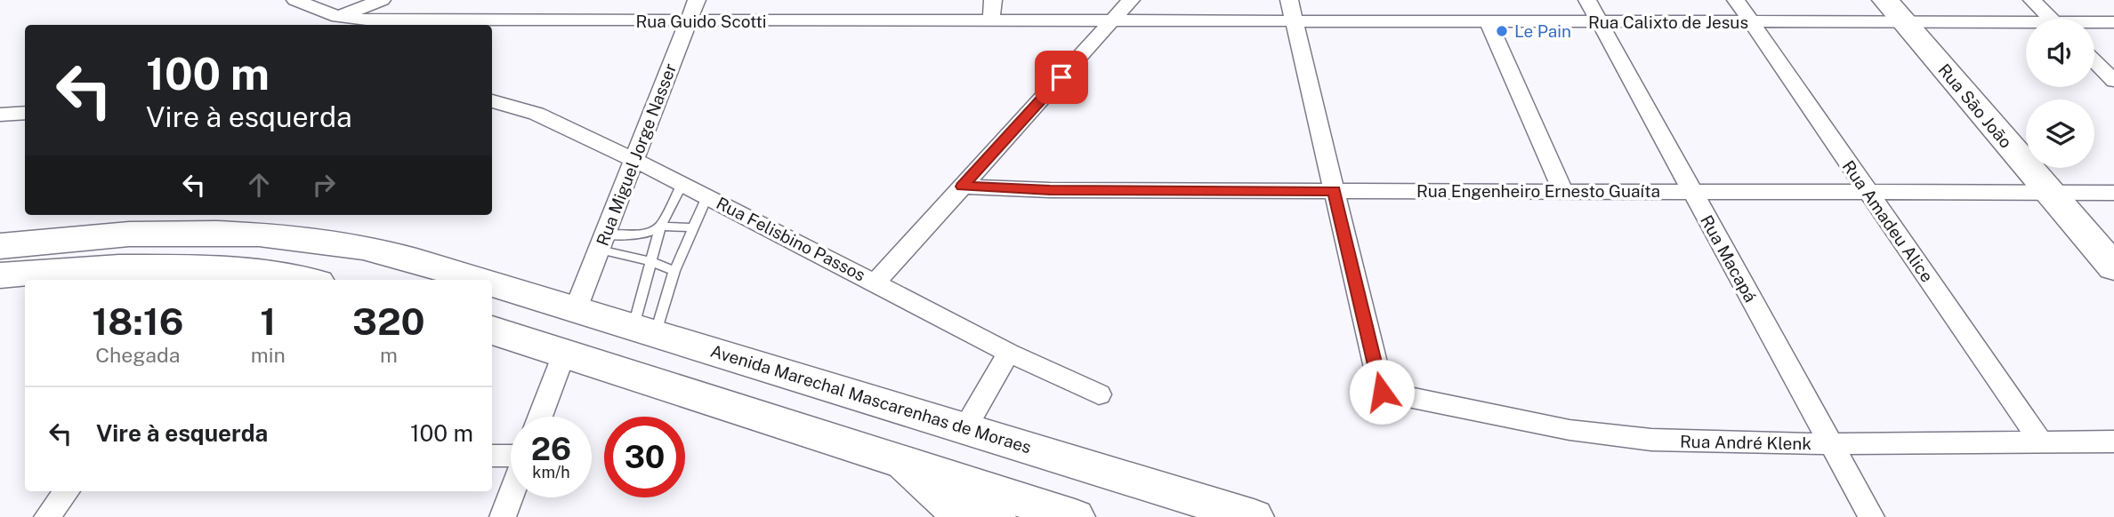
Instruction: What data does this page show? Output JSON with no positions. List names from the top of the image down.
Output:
{
  "streets": {
    "main road": ["Rua São João", "Avenida Marechal Mascarenhas de Moraes"],
    "street": [
      "Rua Guido Scotti",
      "Rua Calixto de Jesus",
      "Rua Miguel Jorge Nasser",
      "Rua Engenheiro Ernesto Guaíta",
      "Rua Amadeu Alice",
      "Rua Felisbino Passos",
      "Rua Macapá",
      "Rua André Klenk"
    ]
  },
  "crossings": [
    ["Rua Guido Scotti", "Rua Calixto de Jesus"],
    ["Rua Guido Scotti", "Rua Miguel Jorge Nasser"],
    ["Rua Calixto de Jesus", "Rua São João"],
    ["Rua Calixto de Jesus", "Rua Amadeu Alice"],
    ["Rua Calixto de Jesus", "Rua Macapá"],
    ["Rua São João", "Rua Engenheiro Ernesto Guaíta"],
    ["Rua Miguel Jorge Nasser", "Rua Felisbino Passos"],
    ["Rua Miguel Jorge Nasser", "Avenida Marechal Mascarenhas de Moraes"],
    ["Rua Engenheiro Ernesto Guaíta", "Rua Amadeu Alice"],
    ["Rua Engenheiro Ernesto Guaíta", "Rua Macapá"],
    ["Rua Engenheiro Ernesto Guaíta", "Rua André Klenk"],
    ["Rua Amadeu Alice", "Rua André Klenk"],
    ["Rua Macapá", "Rua André Klenk"]
  ],
  "places": ["Le Pain"],
  "page": {
    "turn": ["100 m", "Vire à esquerda"],
    "eta": [
      "18:16",
      "Chegada",
      "1",
      "min",
      "320",
      "m"
    ],
    "list": [
      {
        "name": "Vire à esquerda",
        "value": "100 m"
      }
    ],
    "speed": "26 km/h",
    "limit": "30"
  }
}
